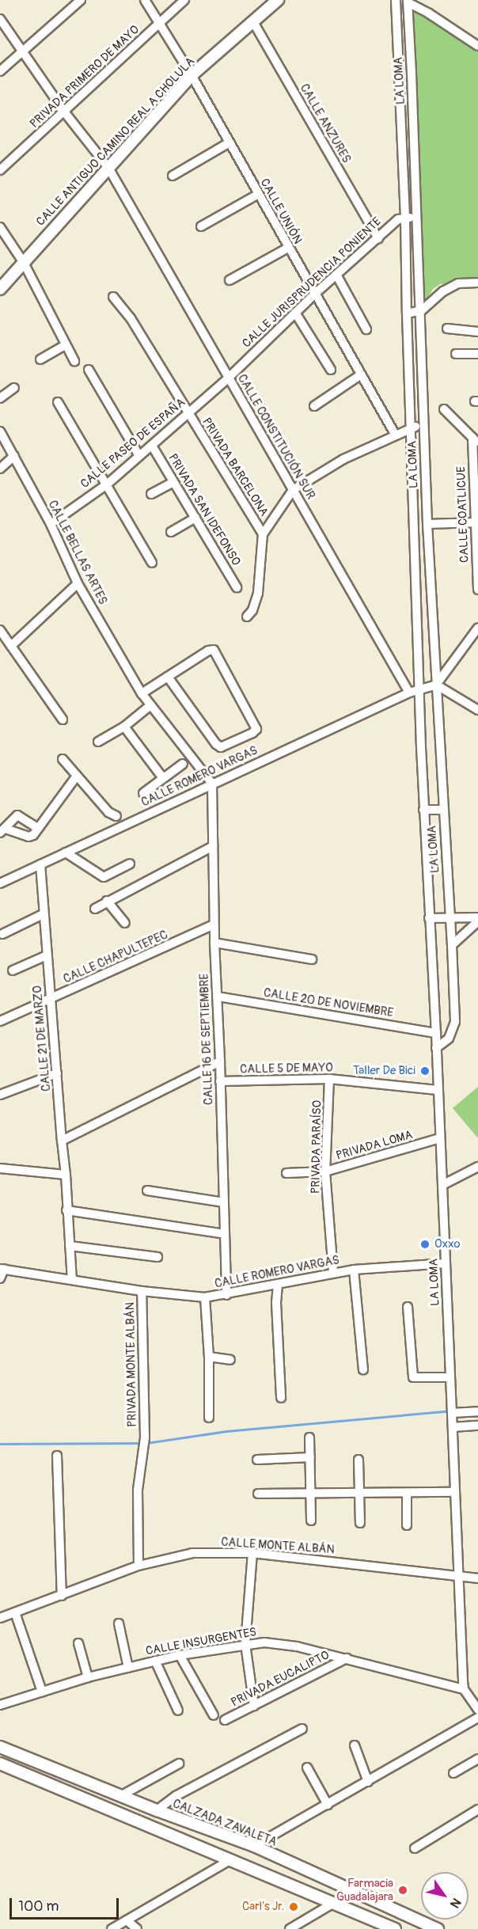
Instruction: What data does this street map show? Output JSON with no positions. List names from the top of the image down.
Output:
{
  "streets": {
    "main road": ["CALLE ANTIGUO CAMINO REAL A CHOLULA", "CALZADA ZAVALETA"],
    "street": [
      "PRIVADA PRIMERO DE MAYO",
      "LA LOMA",
      "CALLE ANZURES",
      "CALLE UNIÓN",
      "CALLE JURISPRUDENCIA PONIENTE",
      "CALLE CONSTITUCIÓN SUR",
      "CALLE PASEO DE ESPAÑA",
      "PRIVADA BARCELONA",
      "PRIVADA SAN IDEFONSO",
      "CALLE COATLICUE",
      "CALLE BELLAS ARTES",
      "CALLE ROMERO VARGAS",
      "CALLE CHAPULTEPEC",
      "CALLE 20 DE NOVIEMBRE",
      "CALLE 21 DE MARZO",
      "CALLE 16 DE SEPTIEMBRE",
      "CALLE 5 DE MAYO",
      "PRIVADA LOMA",
      "PRIVADA PARAÍSO",
      "PRIVADA MONTE ALBÁN",
      "CALLE MONTE ALBÁN",
      "CALLE INSURGENTES",
      "PRIVADA EUCALIPTO"
    ]
  },
  "crossings": [
    ["PRIVADA PRIMERO DE MAYO", "CALLE UNIÓN"],
    ["PRIVADA PRIMERO DE MAYO", "CALLE CONSTITUCIÓN SUR"],
    ["LA LOMA", "CALLE ROMERO VARGAS"],
    ["LA LOMA", "CALLE 5 DE MAYO"],
    ["LA LOMA", "PRIVADA LOMA"],
    ["LA LOMA", "CALLE MONTE ALBÁN"],
    ["LA LOMA", "CALLE INSURGENTES"],
    ["CALLE ANZURES", "CALLE ANTIGUO CAMINO REAL A CHOLULA"],
    ["CALLE ANZURES", "CALLE JURISPRUDENCIA PONIENTE"],
    ["CALLE ANTIGUO CAMINO REAL A CHOLULA", "CALLE UNIÓN"],
    ["CALLE ANTIGUO CAMINO REAL A CHOLULA", "CALLE CONSTITUCIÓN SUR"],
    ["CALLE UNIÓN", "CALLE JURISPRUDENCIA PONIENTE"],
    ["CALLE JURISPRUDENCIA PONIENTE", "CALLE CONSTITUCIÓN SUR"],
    ["CALLE JURISPRUDENCIA PONIENTE", "CALLE PASEO DE ESPAÑA"],
    ["CALLE CONSTITUCIÓN SUR", "CALLE PASEO DE ESPAÑA"],
    ["CALLE CONSTITUCIÓN SUR", "CALLE ROMERO VARGAS"],
    ["CALLE PASEO DE ESPAÑA", "PRIVADA BARCELONA"],
    ["CALLE PASEO DE ESPAÑA", "PRIVADA SAN IDEFONSO"],
    ["CALLE PASEO DE ESPAÑA", "CALLE BELLAS ARTES"],
    ["CALLE BELLAS ARTES", "CALLE ROMERO VARGAS"],
    ["CALLE BELLAS ARTES", "CALLE 16 DE SEPTIEMBRE"],
    ["CALLE ROMERO VARGAS", "CALLE 21 DE MARZO"],
    ["CALLE ROMERO VARGAS", "CALLE 16 DE SEPTIEMBRE"],
    ["CALLE ROMERO VARGAS", "PRIVADA PARAÍSO"],
    ["CALLE ROMERO VARGAS", "PRIVADA MONTE ALBÁN"],
    ["CALLE CHAPULTEPEC", "CALLE 21 DE MARZO"],
    ["CALLE CHAPULTEPEC", "CALLE 16 DE SEPTIEMBRE"],
    ["CALLE 20 DE NOVIEMBRE", "CALLE 16 DE SEPTIEMBRE"],
    ["CALLE 16 DE SEPTIEMBRE", "CALLE 5 DE MAYO"],
    ["CALLE 5 DE MAYO", "PRIVADA PARAÍSO"],
    ["PRIVADA LOMA", "PRIVADA PARAÍSO"],
    ["PRIVADA MONTE ALBÁN", "CALLE MONTE ALBÁN"],
    ["CALLE INSURGENTES", "PRIVADA EUCALIPTO"]
  ],
  "places": [
    "Taller De Bici",
    "Oxxo",
    "Farmacia Guadalajara",
    "Carl's Jr."
  ],
  "scale_bar": "100 m",
  "north": "bottom right"
}
